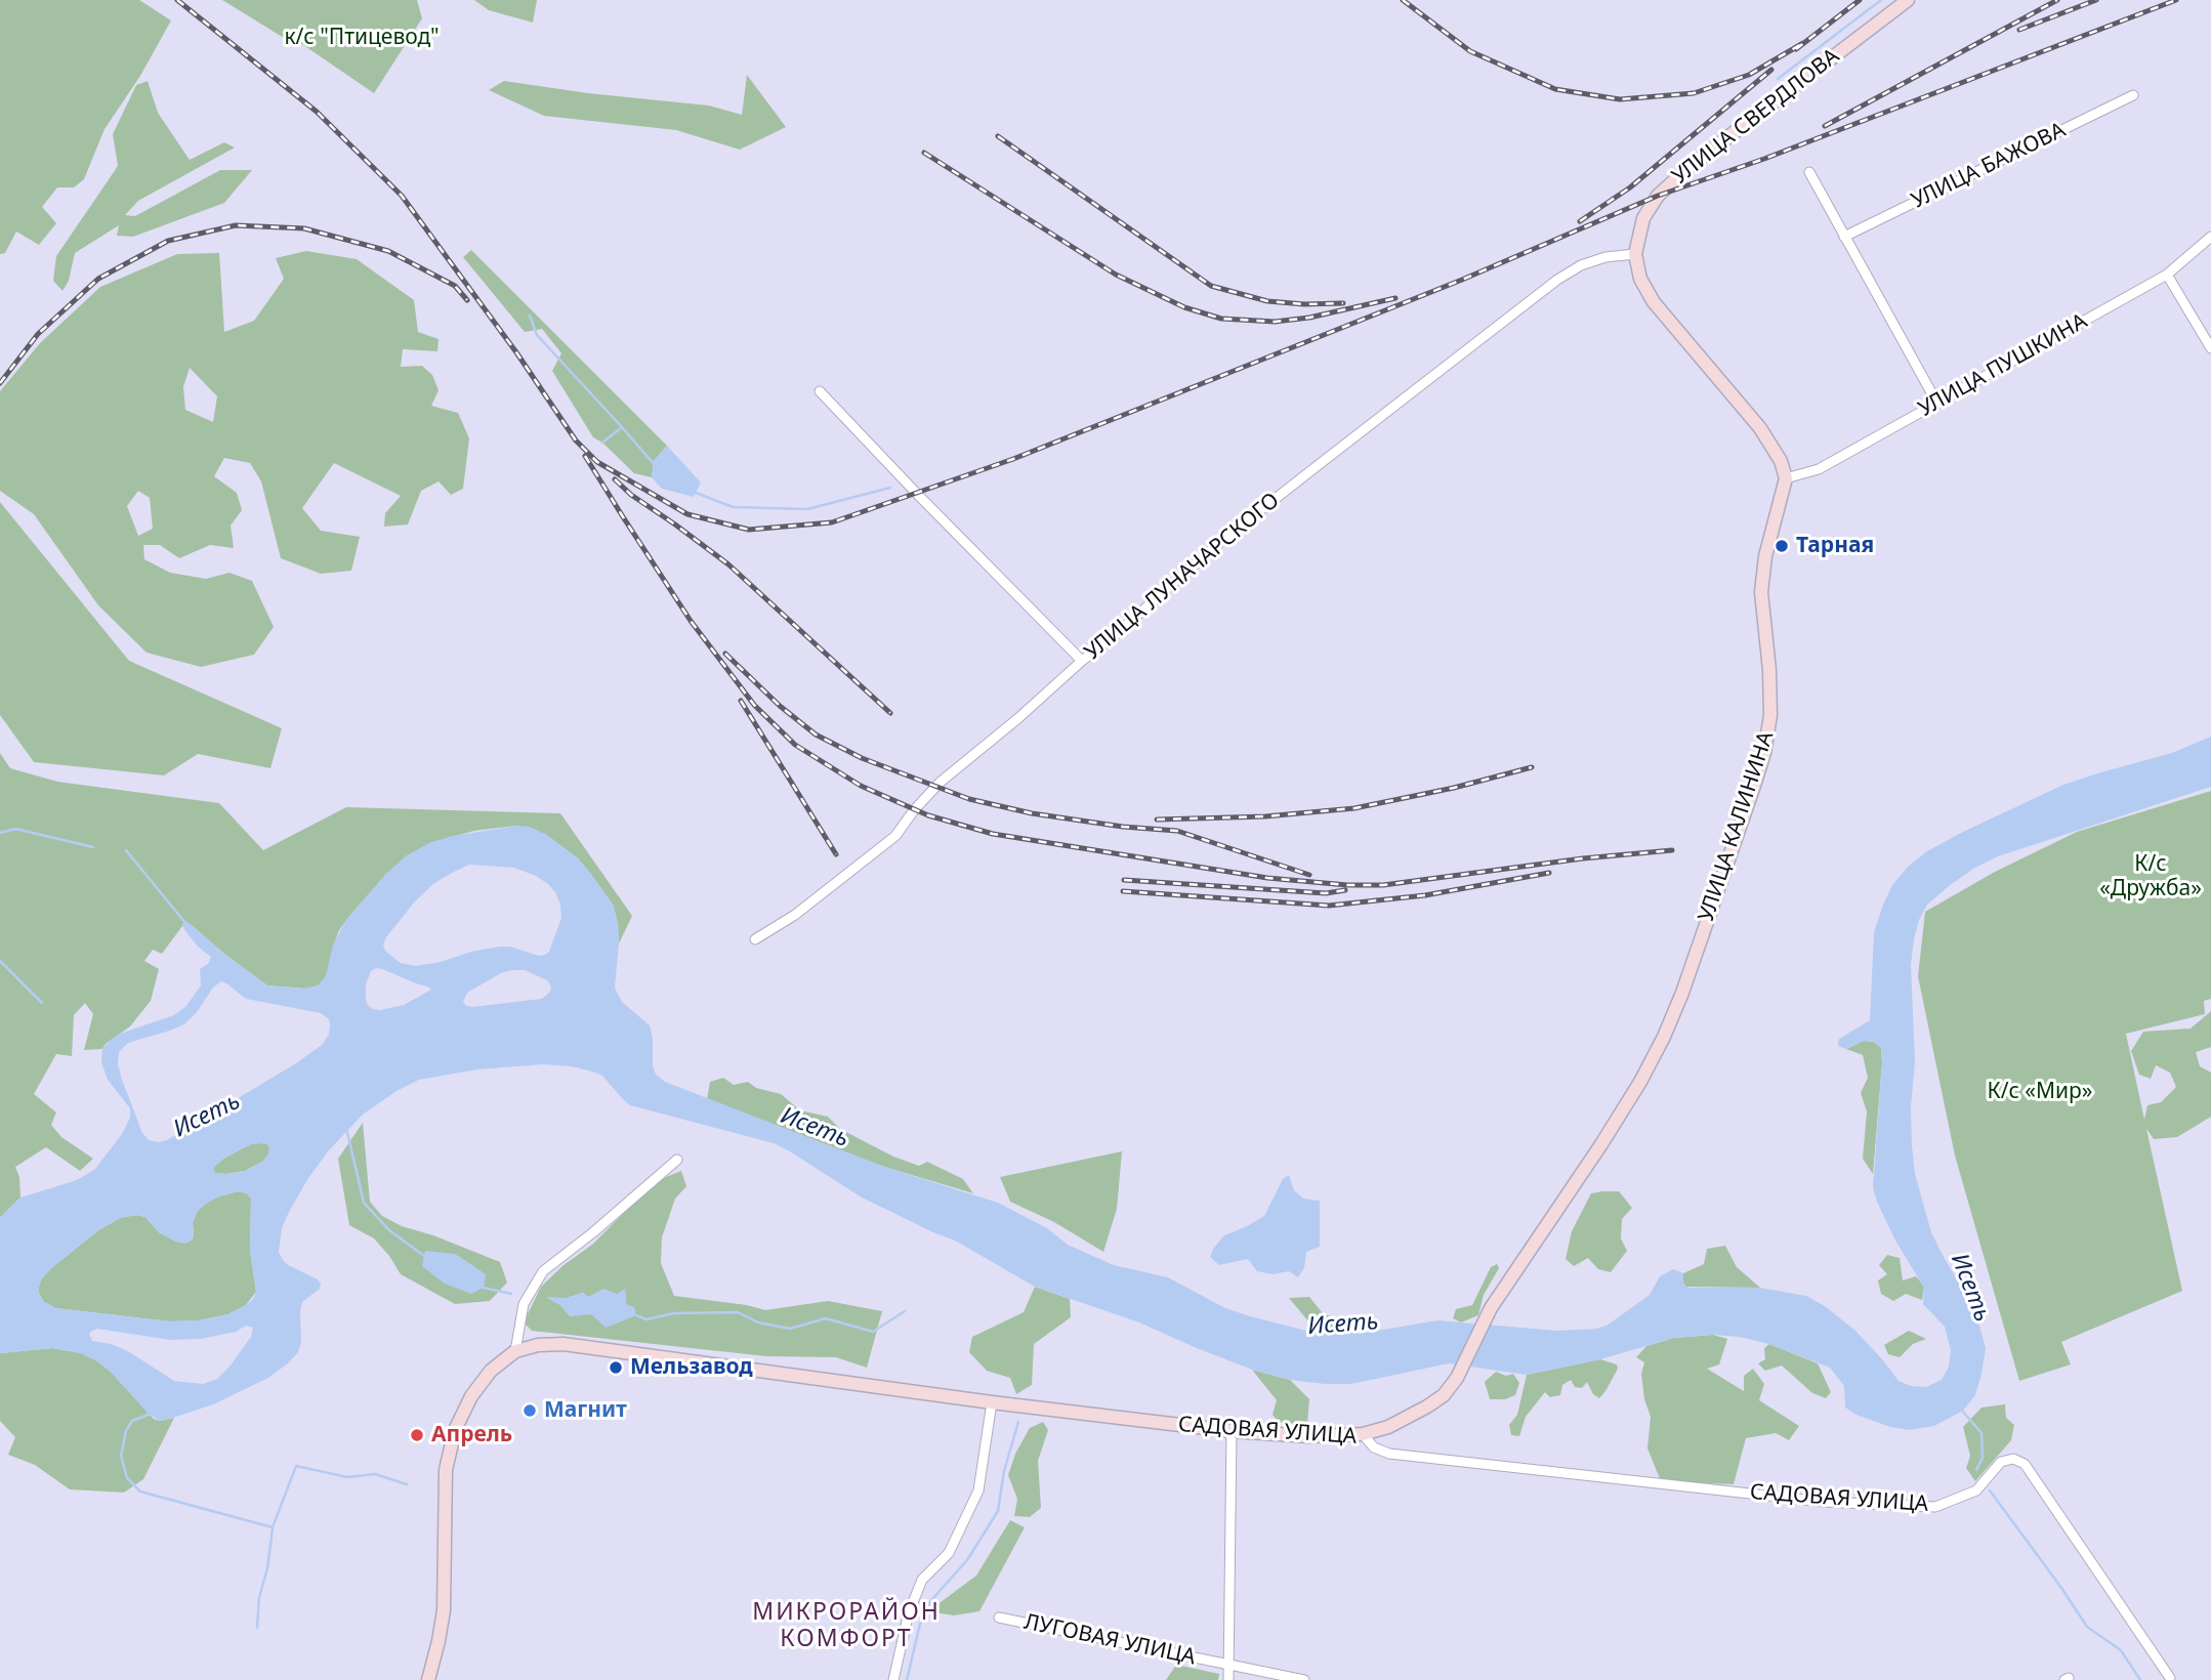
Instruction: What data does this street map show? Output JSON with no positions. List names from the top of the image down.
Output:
{
  "streets": {
    "main road": ["УЛИЦА СВЕРДЛОВА", "УЛИЦА КАЛИНИНА", "САДОВАЯ УЛИЦА"],
    "street": [
      "УЛИЦА БАЖОВА",
      "УЛИЦА ПУШКИНА",
      "УЛИЦА ЛУНАЧАРСКОГО",
      "ЛУГОВАЯ УЛИЦА"
    ]
  },
  "crossings": [
    ["УЛИЦА СВЕРДЛОВА", "УЛИЦА ЛУНАЧАРСКОГО"],
    ["УЛИЦА ПУШКИНА", "УЛИЦА КАЛИНИНА"],
    ["УЛИЦА КАЛИНИНА", "САДОВАЯ УЛИЦА"]
  ],
  "districts": ["МИКРОРАЙОН КОМФОРТ"],
  "water": ["Исеть"],
  "parks": ["к/с \"Птицевод\"", "К/с «Дружба»", "К/с «Мир»"],
  "places": [
    "Тарная",
    "Мельзавод",
    "Магнит",
    "Апрель"
  ]
}
